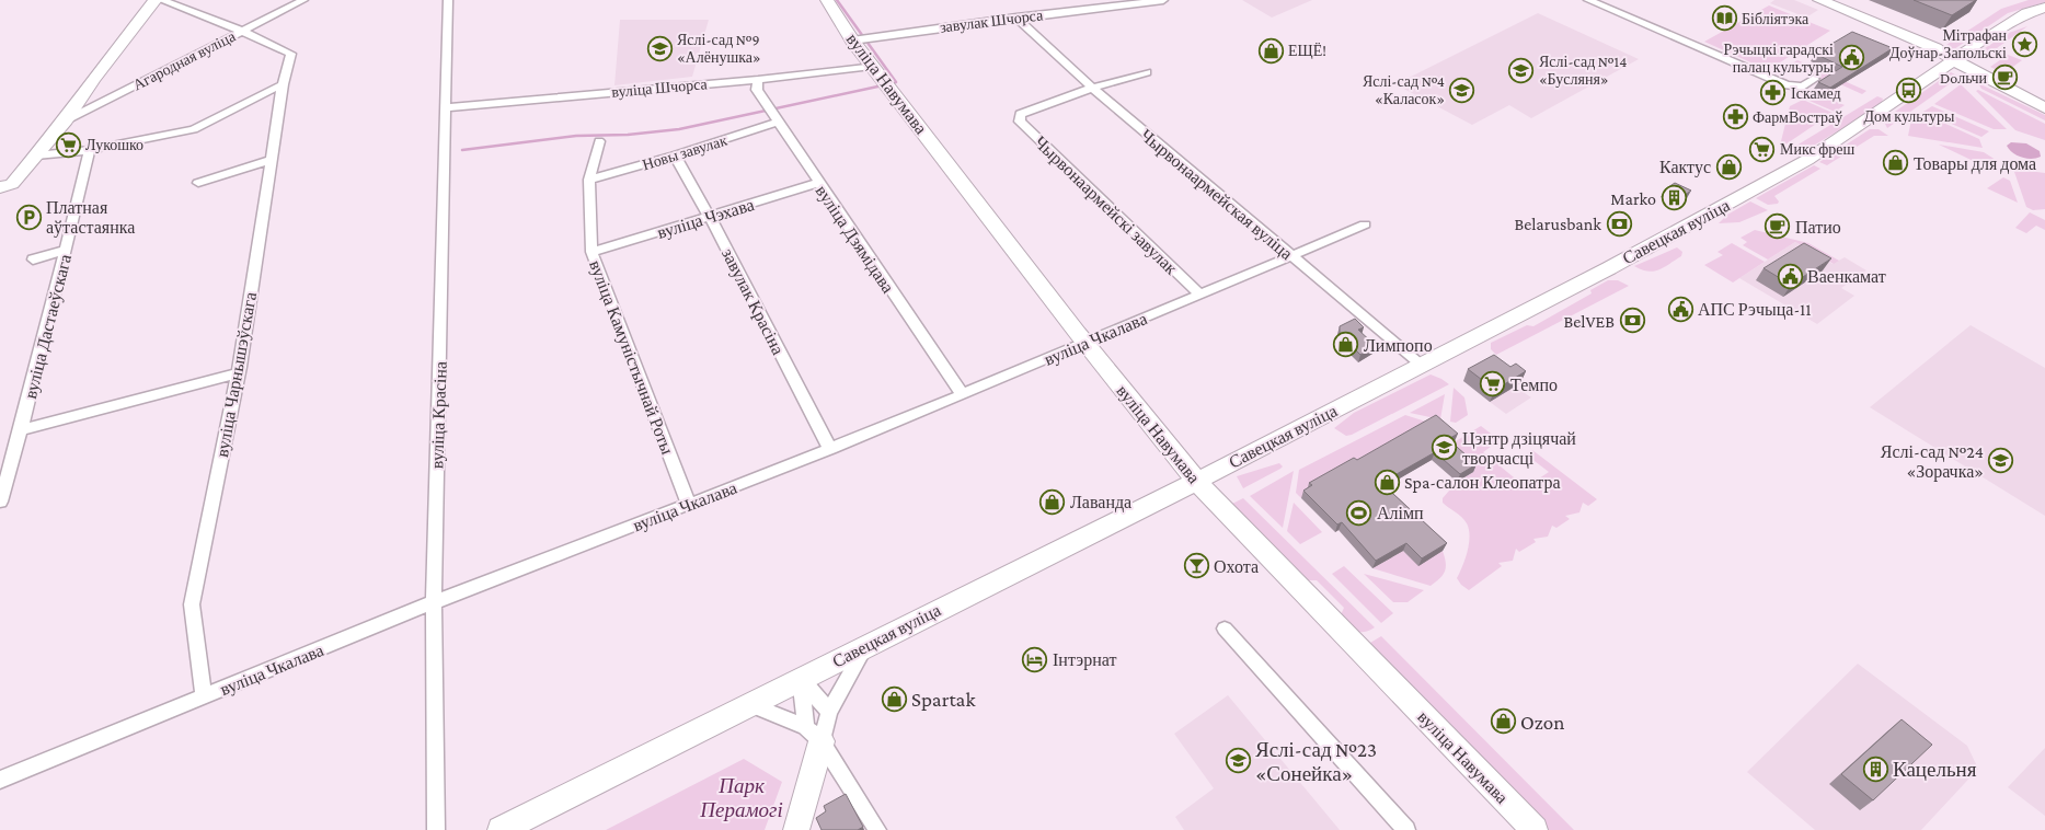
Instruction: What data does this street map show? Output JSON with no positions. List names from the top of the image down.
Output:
{
  "streets": {
    "street": [
      "завулак Шчорса",
      "Агародная вуліца",
      "вуліца Навумава",
      "вуліца Шчорса",
      "Новы завулак",
      "Чырвонаармейская вуліца",
      "Чырвонаармейскі завулак",
      "вуліца Чэхава",
      "Савецкая вуліца",
      "вуліца Дзямідава",
      "завулак Красіна",
      "вуліца Дастаеўскага",
      "вуліца Чкалава",
      "вуліца Камуністычнай Роты",
      "вуліца Чарнышэўскага",
      "вуліца Красіна"
    ]
  },
  "crossings": [
    ["завулак Шчорса", "вуліца Навумава"],
    ["завулак Шчорса", "Чырвонаармейская вуліца"],
    ["Агародная вуліца", "вуліца Чарнышэўскага"],
    ["вуліца Навумава", "вуліца Шчорса"],
    ["вуліца Навумава", "Савецкая вуліца"],
    ["вуліца Навумава", "вуліца Чкалава"],
    ["вуліца Шчорса", "вуліца Дзямідава"],
    ["вуліца Шчорса", "вуліца Красіна"],
    ["Новы завулак", "вуліца Дзямідава"],
    ["Новы завулак", "завулак Красіна"],
    ["Новы завулак", "вуліца Камуністычнай Роты"],
    ["Чырвонаармейская вуліца", "Чырвонаармейскі завулак"],
    ["Чырвонаармейская вуліца", "Савецкая вуліца"],
    ["Чырвонаармейская вуліца", "вуліца Чкалава"],
    ["Чырвонаармейскі завулак", "вуліца Чкалава"],
    ["вуліца Чэхава", "вуліца Дзямідава"],
    ["вуліца Чэхава", "завулак Красіна"],
    ["вуліца Чэхава", "вуліца Камуністычнай Роты"],
    ["вуліца Дзямідава", "вуліца Чкалава"],
    ["завулак Красіна", "вуліца Чкалава"],
    ["вуліца Чкалава", "вуліца Камуністычнай Роты"],
    ["вуліца Чкалава", "вуліца Чарнышэўскага"],
    ["вуліца Чкалава", "вуліца Красіна"]
  ],
  "parks": ["Парк Перамогі"],
  "places": {
    "library": ["Бібліятэка"],
    "place": ["Мітрафан Доўнар-Запольскі"],
    "school or university": [
      "Яслі-сад №9 «Алёнушка»",
      "Яслі-сад №14 «Бусляня»",
      "Яслі-сад №4 «Каласок»",
      "Цэнтр дзіцячай творчасці",
      "Яслі-сад №24 «Зорачка»",
      "Яслі-сад №23 «Сонейка»"
    ],
    "shop": [
      "ЕЩЁ!",
      "Товары для дома",
      "Кактус",
      "Лимпопо",
      "Spa-салон Клеопатра",
      "Лаванда",
      "Spartak",
      "Ozon"
    ],
    "public building": ["Рэчыцкі гарадскі палац культуры", "Ваенкамат", "АПС Рэчыца-11"],
    "cafe": ["Doльчи", "Патио"],
    "bus stop": ["Дом культуры"],
    "pharmacy": ["Іскамед", "ФармВостраў"],
    "supermarket": ["Лукошко", "Микс фреш", "Темпо"],
    "building": ["Marko", "Кацельня"],
    "parking": ["Платная аўтастаянка"],
    "bank": ["Belarusbank", "BelVEB"],
    "sports": ["Алімп"],
    "bar": ["Охота"],
    "hotel": ["Інтэрнат"]
  }
}
